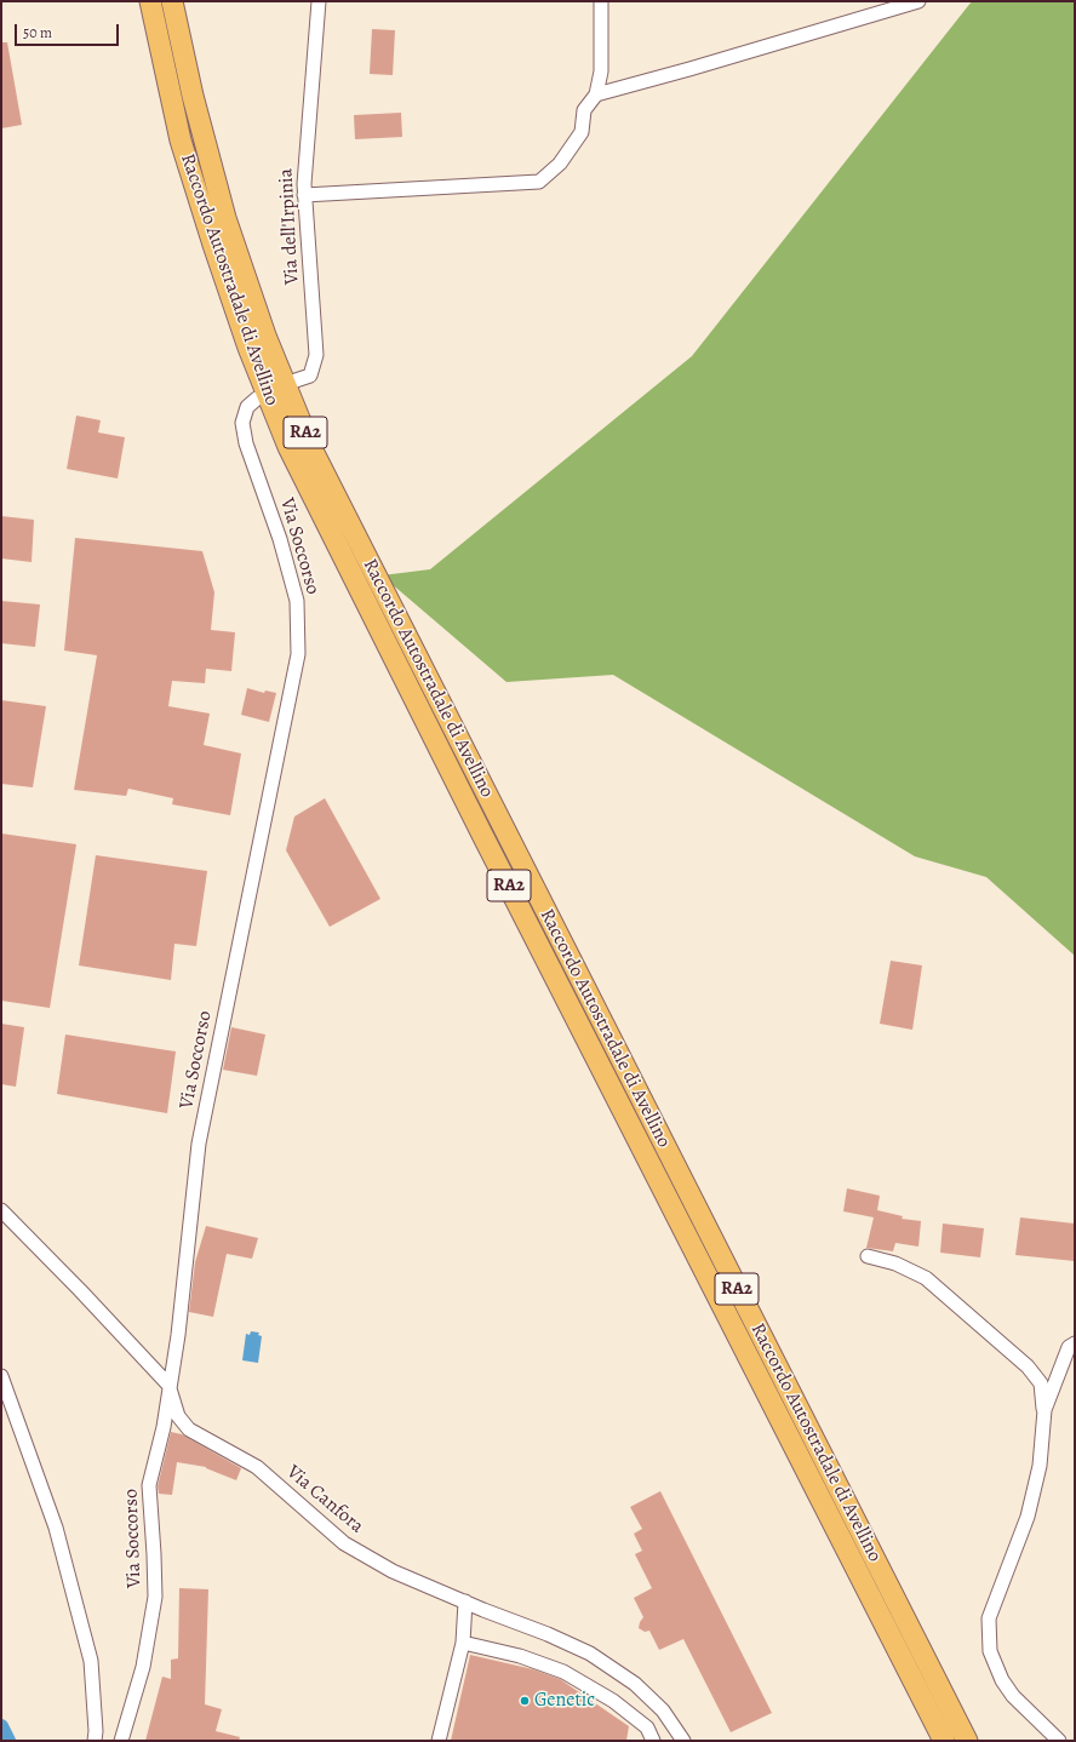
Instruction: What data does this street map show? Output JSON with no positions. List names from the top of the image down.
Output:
{
  "streets": {
    "highway": ["Raccordo Autostradale di Avellino", "RA2"],
    "street": ["Via dell'Irpinia", "Via Soccorso", "Via Canfora"]
  },
  "crossings": [
    ["Via Soccorso", "Via Canfora"]
  ],
  "places": ["Genetic"],
  "scale_bar": "50 m"
}
